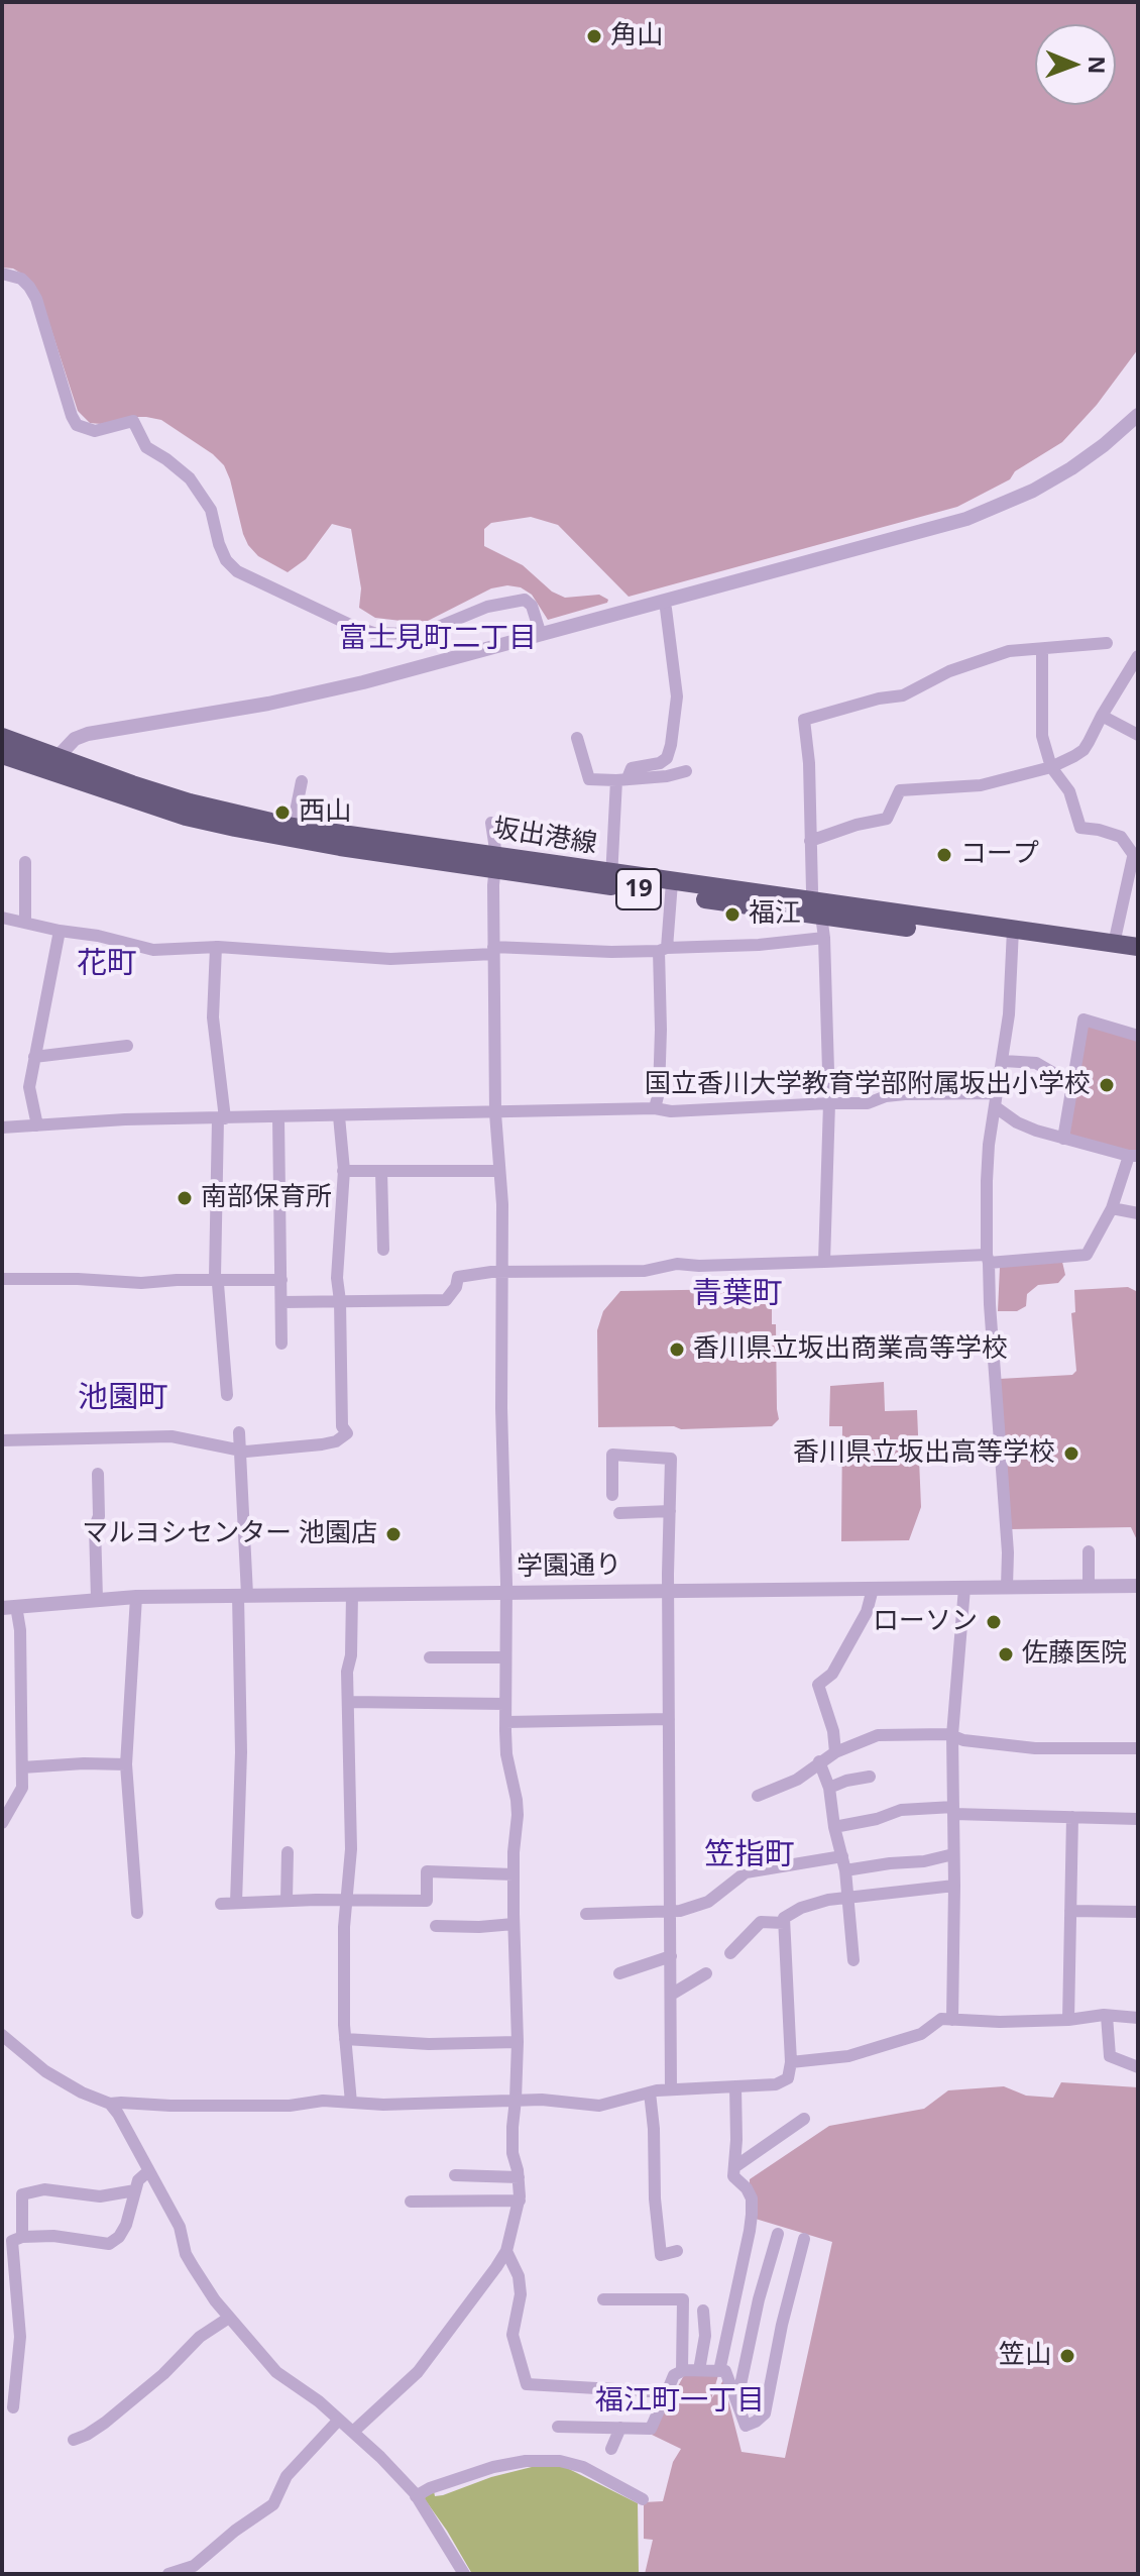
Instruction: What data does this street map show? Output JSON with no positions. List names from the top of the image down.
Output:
{
  "streets": {
    "main road": ["坂出港線", "19"],
    "street": ["学園通り"]
  },
  "districts": [
    "富士見町二丁目",
    "花町",
    "青葉町",
    "池園町",
    "笠指町",
    "福江町一丁目"
  ],
  "places": [
    "角山",
    "西山",
    "コープ",
    "福江",
    "国立香川大学教育学部附属坂出小学校",
    "南部保育所",
    "香川県立坂出商業高等学校",
    "香川県立坂出高等学校",
    "マルヨシセンター 池園店",
    "ローソン",
    "佐藤医院",
    "笠山"
  ],
  "north": "right"
}
